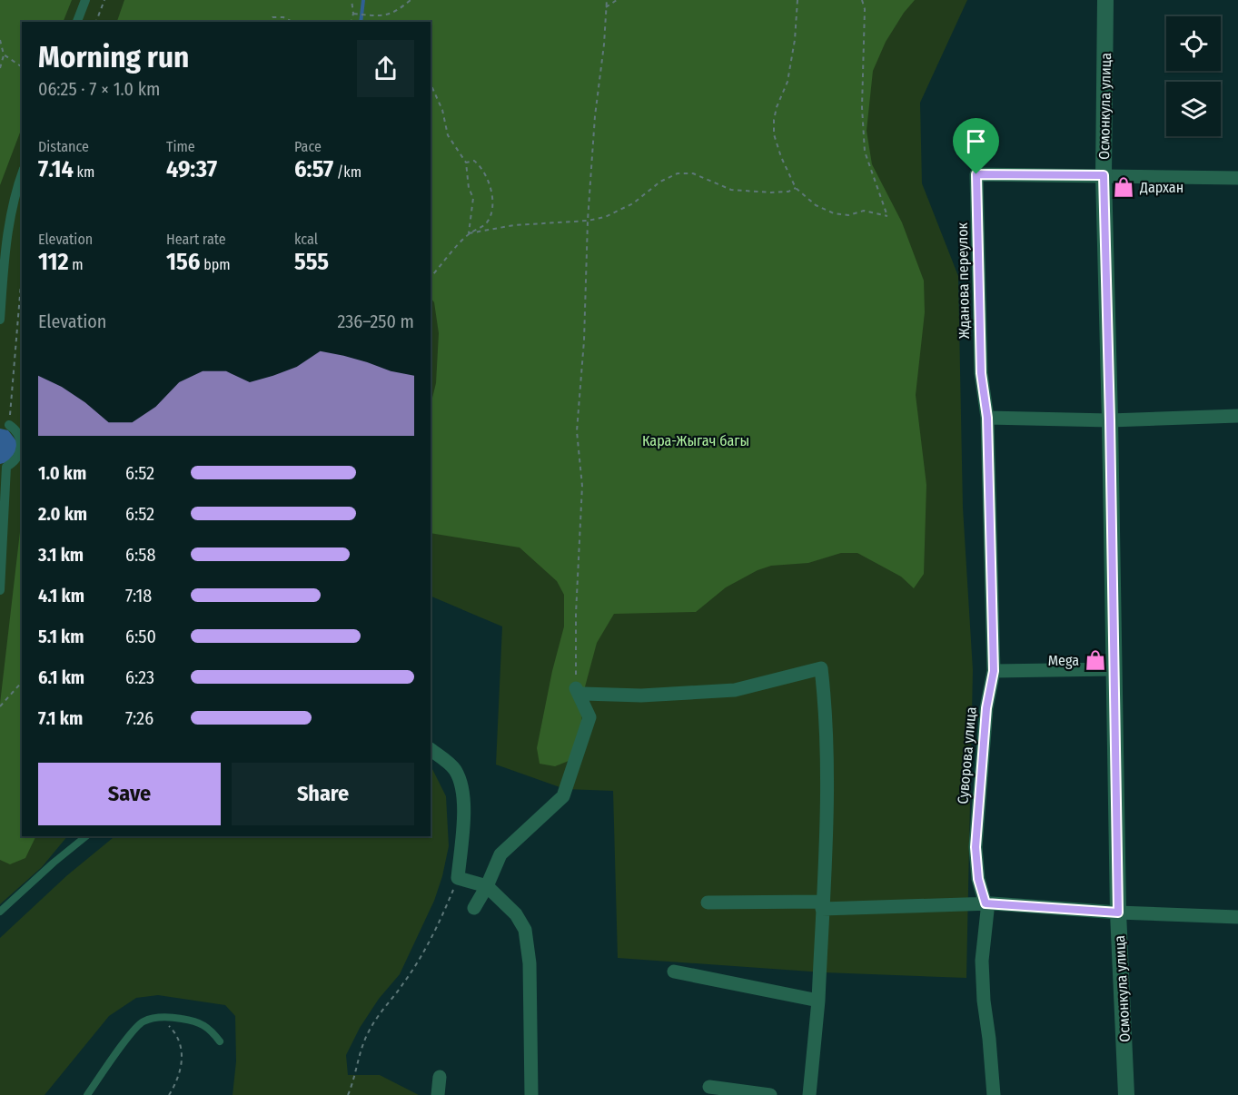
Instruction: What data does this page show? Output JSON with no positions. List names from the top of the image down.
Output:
{
  "streets": {
    "street": ["Осмонкула улица", "Жданова переулок", "Суворова улица"]
  },
  "crossings": [
    ["Осмонкула улица", "Жданова переулок"],
    ["Жданова переулок", "Суворова улица"]
  ],
  "parks": ["Кара-Жыгач багы"],
  "places": {
    "shop": ["Дархан", "Mega"]
  },
  "page": {
    "heading": ["Morning run", "06:25 · 7 × 1.0 km"],
    "stats": [
      ["Distance", "7.14 km"],
      ["Time", "49:37"],
      ["Pace", "6:57 /km"],
      ["Elevation", "112 m"],
      ["Heart rate", "156 bpm"],
      ["kcal", "555"]
    ],
    "chart": ["Elevation", "236–250 m"],
    "list": [
      {
        "name": "1.0 km",
        "note": "6:52"
      },
      {
        "name": "2.0 km",
        "note": "6:52"
      },
      {
        "name": "3.1 km",
        "note": "6:58"
      },
      {
        "name": "4.1 km",
        "note": "7:18"
      },
      {
        "name": "5.1 km",
        "note": "6:50"
      },
      {
        "name": "6.1 km",
        "note": "6:23"
      },
      {
        "name": "7.1 km",
        "note": "7:26"
      }
    ],
    "buttons": ["Save", "Share"]
  }
}
